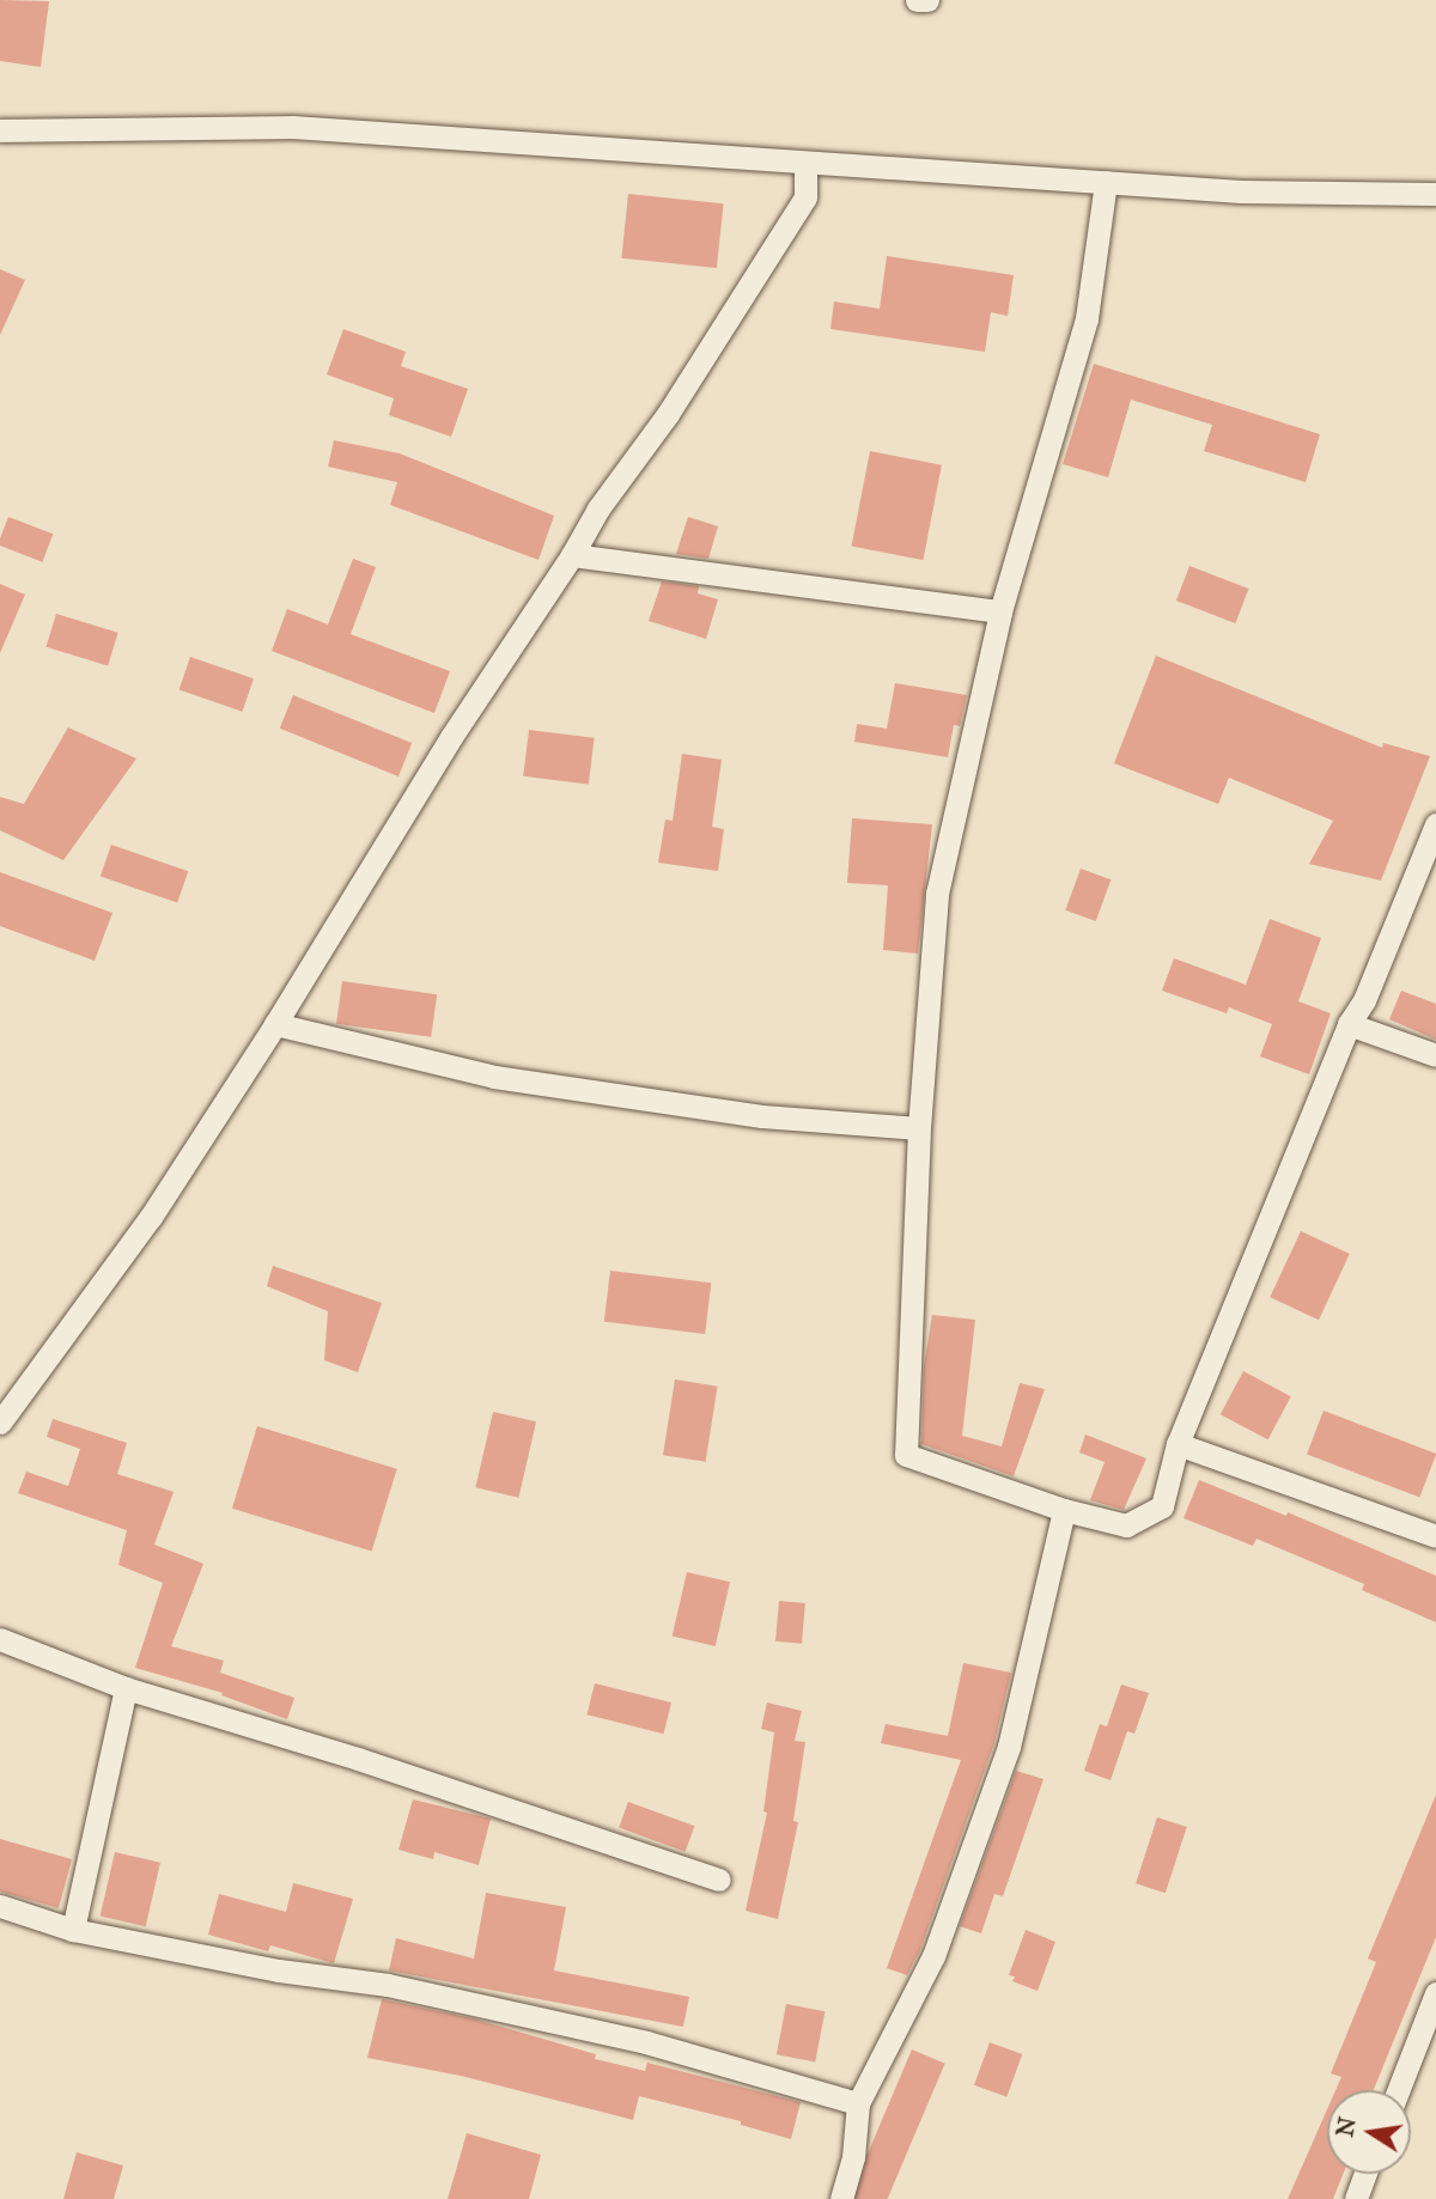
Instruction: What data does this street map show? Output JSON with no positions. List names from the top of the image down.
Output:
{
  "north": "left"
}
